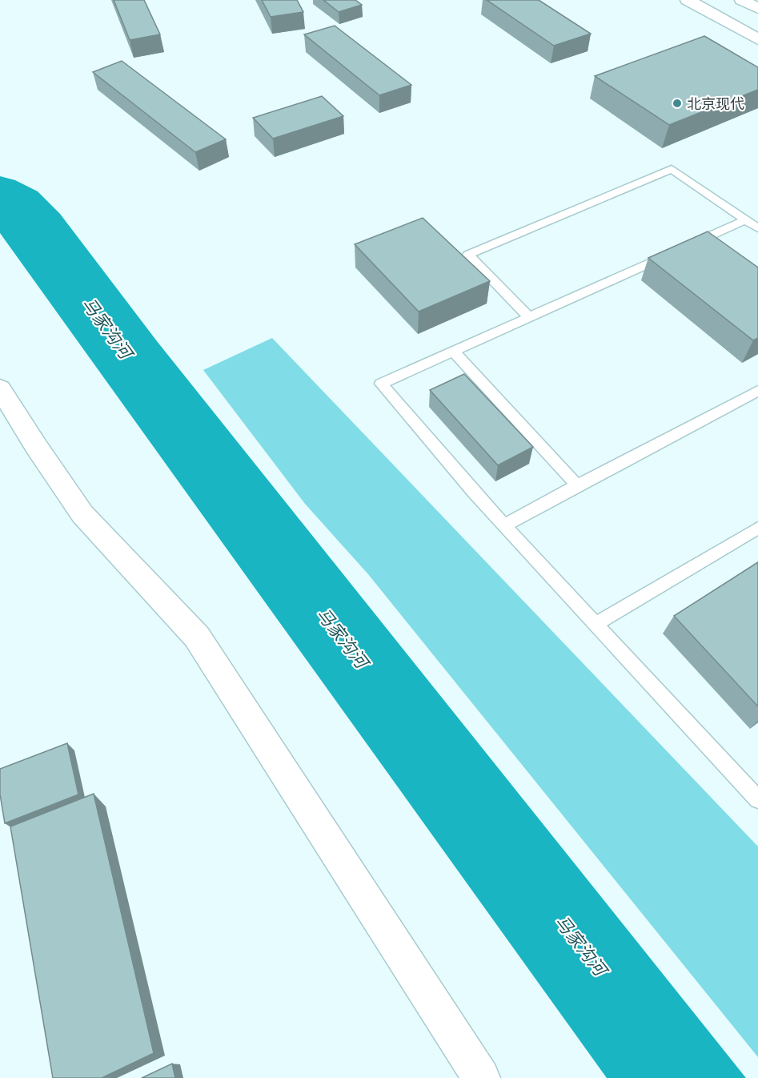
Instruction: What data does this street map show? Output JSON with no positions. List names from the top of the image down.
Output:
{
  "water": ["马家沟河"],
  "places": ["北京现代"]
}
